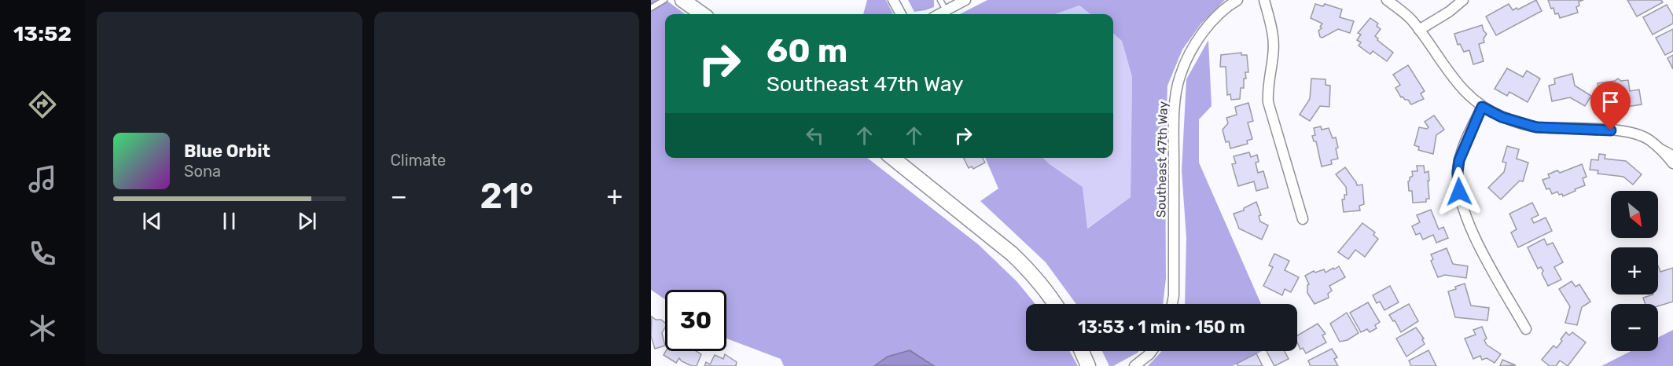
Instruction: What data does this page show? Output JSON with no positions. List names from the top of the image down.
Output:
{
  "streets": {
    "street": ["Southeast 47th Way"]
  },
  "north": "bottom right",
  "page": {
    "tabs": "13:52",
    "tile": "Climate",
    "turn": ["60 m", "Southeast 47th Way"],
    "song": ["Blue Orbit", "Sona"],
    "heat": ["−", "21°", "+"],
    "map_buttons": ["+", "−"],
    "limit": "30",
    "trip": "13:53 · 1 min · 150 m"
  }
}
